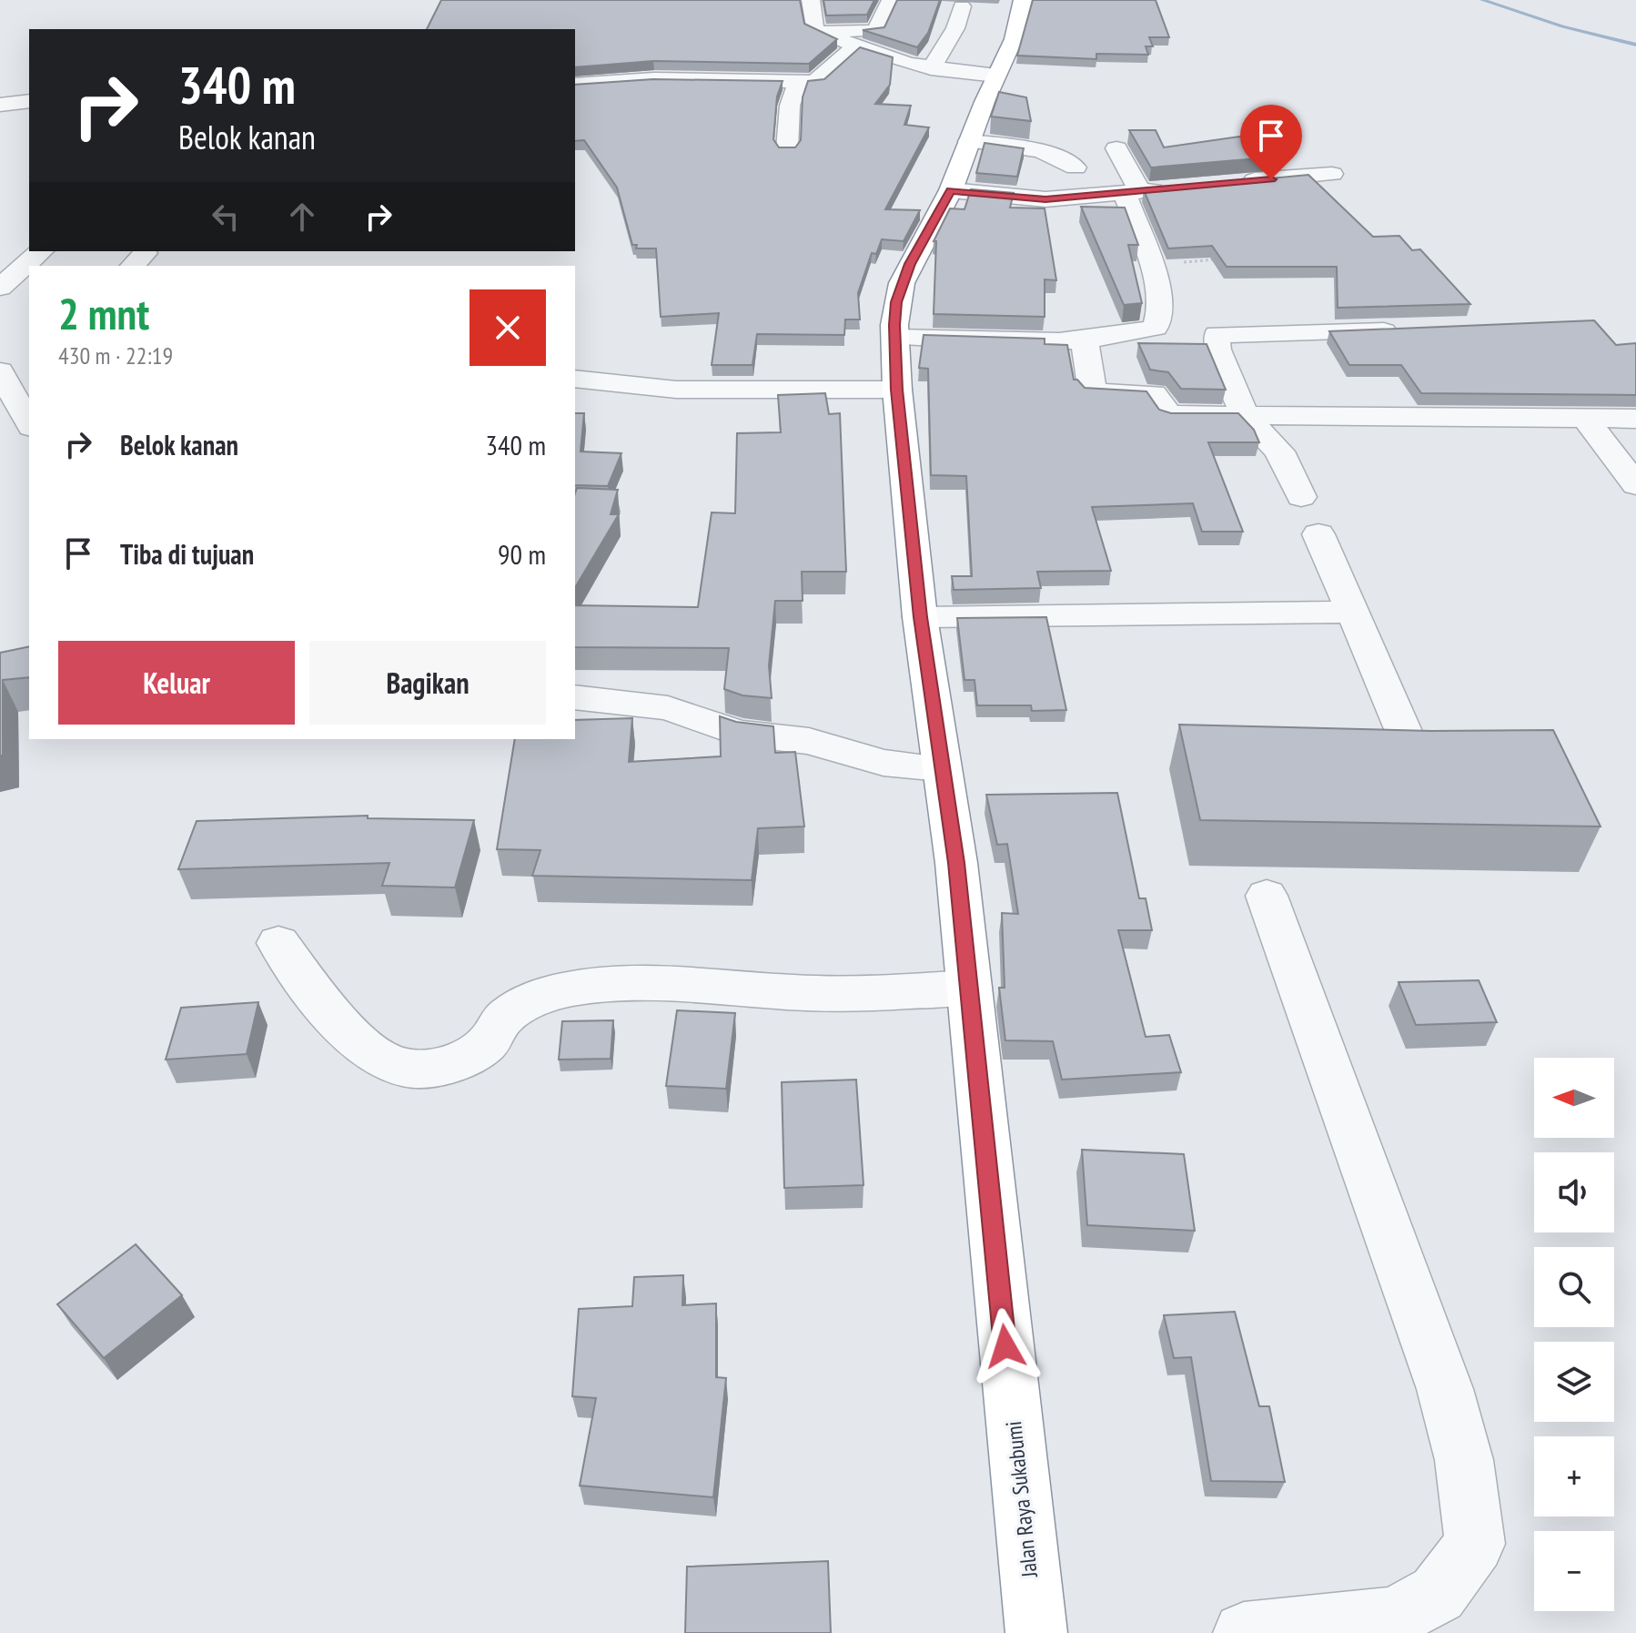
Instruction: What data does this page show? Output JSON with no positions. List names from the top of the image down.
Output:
{
  "streets": {
    "highway": ["Jalan Raya Sukabumi"]
  },
  "north": "left",
  "page": {
    "turn": ["340 m", "Belok kanan"],
    "heading": ["2 mnt", "430 m · 22:19"],
    "list": [
      {
        "name": "Belok kanan",
        "value": "340 m"
      },
      {
        "name": "Tiba di tujuan",
        "value": "90 m"
      }
    ],
    "buttons": ["Keluar", "Bagikan"],
    "map_buttons": ["+", "−"]
  }
}
